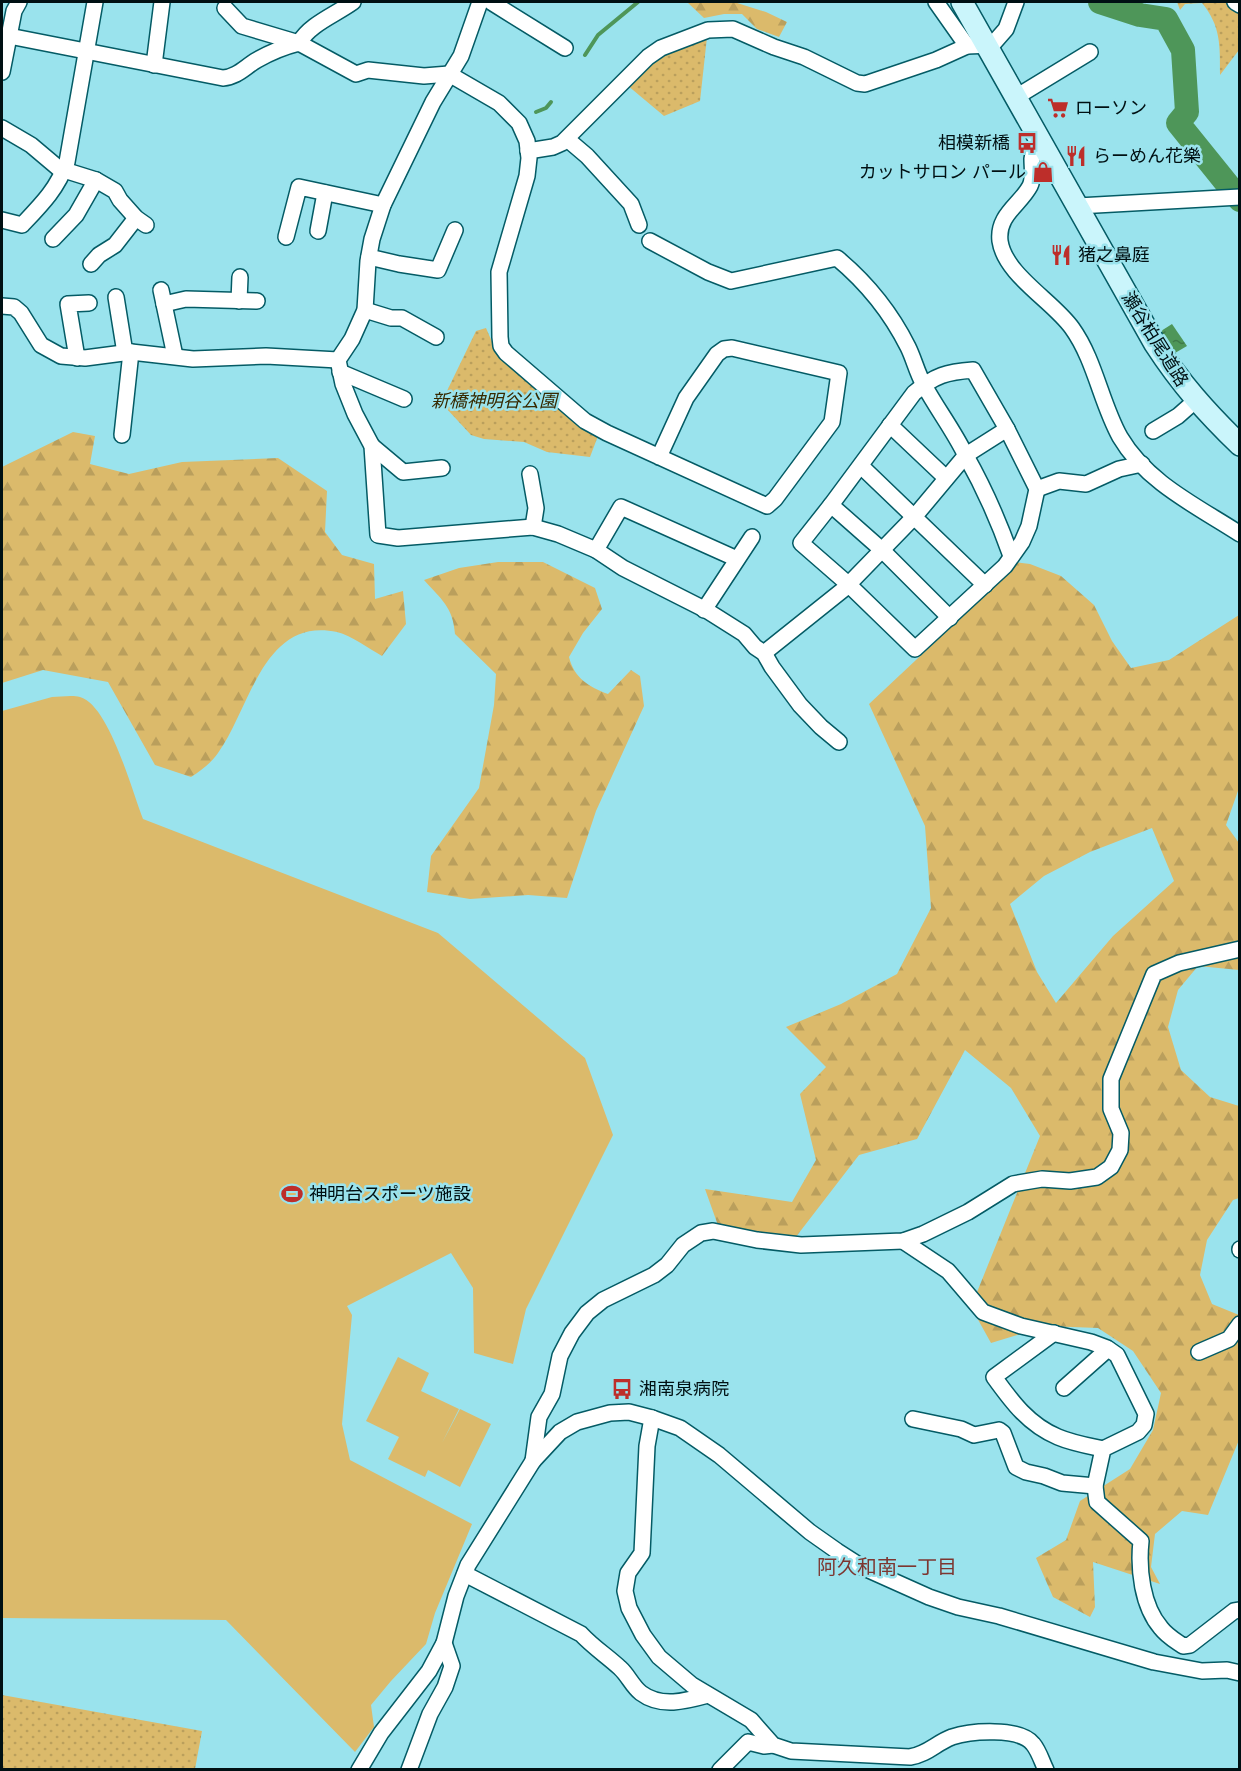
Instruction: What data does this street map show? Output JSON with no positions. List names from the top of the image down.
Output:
{
  "streets": {
    "main road": ["瀬谷柏尾道路"]
  },
  "districts": ["阿久和南一丁目"],
  "parks": ["新橋神明谷公園"],
  "places": {
    "supermarket": ["ローソン"],
    "bus stop": ["相模新橋", "湘南泉病院"],
    "restaurant": ["らーめん花樂", "猪之鼻庭"],
    "shop": ["カットサロン パール"],
    "sports": ["神明台スポーツ施設"]
  }
}
